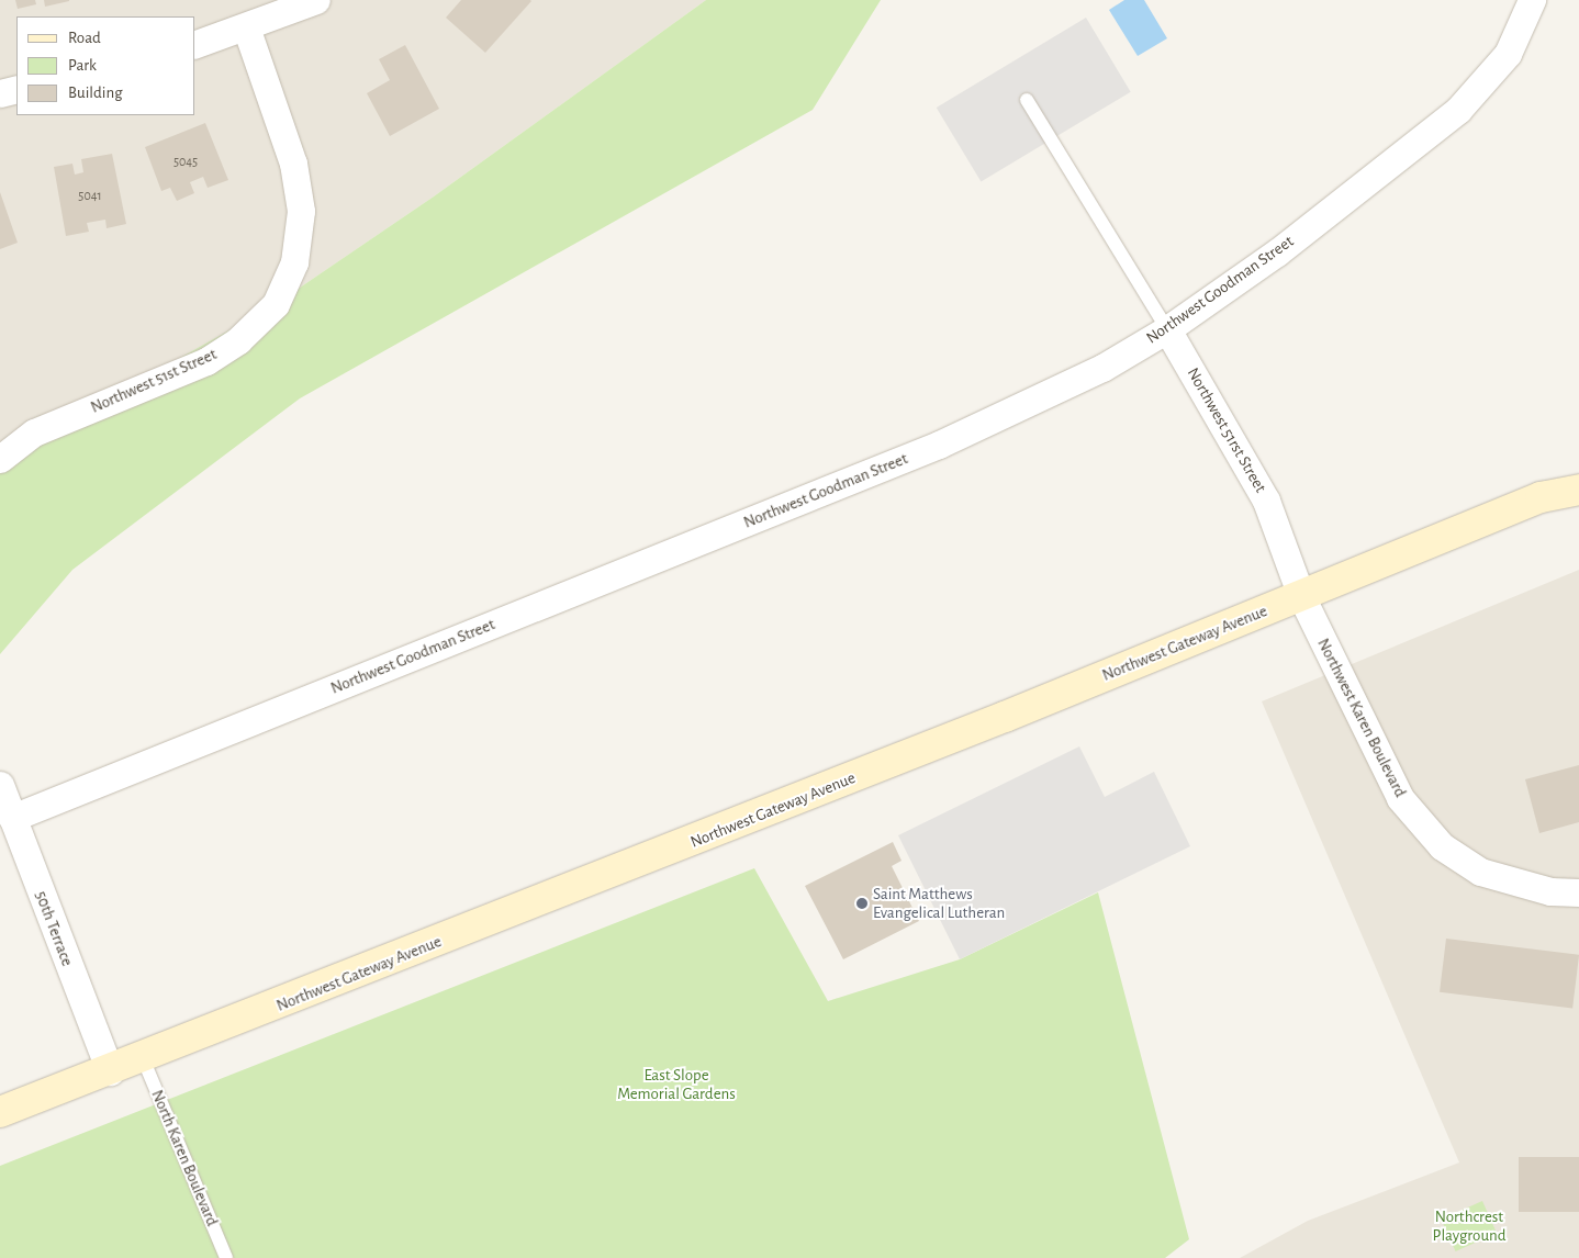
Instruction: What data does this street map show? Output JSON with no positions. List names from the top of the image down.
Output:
{
  "streets": {
    "main road": ["Northwest Gateway Avenue"],
    "street": [
      "Northwest Goodman Street",
      "Northwest 51st Street",
      "Northwest 51rst Street",
      "Northwest Karen Boulevard",
      "50th Terrace"
    ],
    "lane": ["North Karen Boulevard"]
  },
  "crossings": [
    ["Northwest Goodman Street", "Northwest 51rst Street"],
    ["Northwest Goodman Street", "50th Terrace"],
    ["Northwest 51rst Street", "Northwest Gateway Avenue"],
    ["Northwest 51rst Street", "Northwest Karen Boulevard"],
    ["Northwest Gateway Avenue", "Northwest Karen Boulevard"],
    ["Northwest Gateway Avenue", "50th Terrace"],
    ["Northwest Gateway Avenue", "North Karen Boulevard"]
  ],
  "parks": ["East Slope Memorial Gardens", "Northcrest Playground"],
  "places": ["Saint Matthews Evangelical Lutheran"],
  "house_numbers": ["5045", "5041"],
  "legend": ["Road", "Park", "Building"]
}
